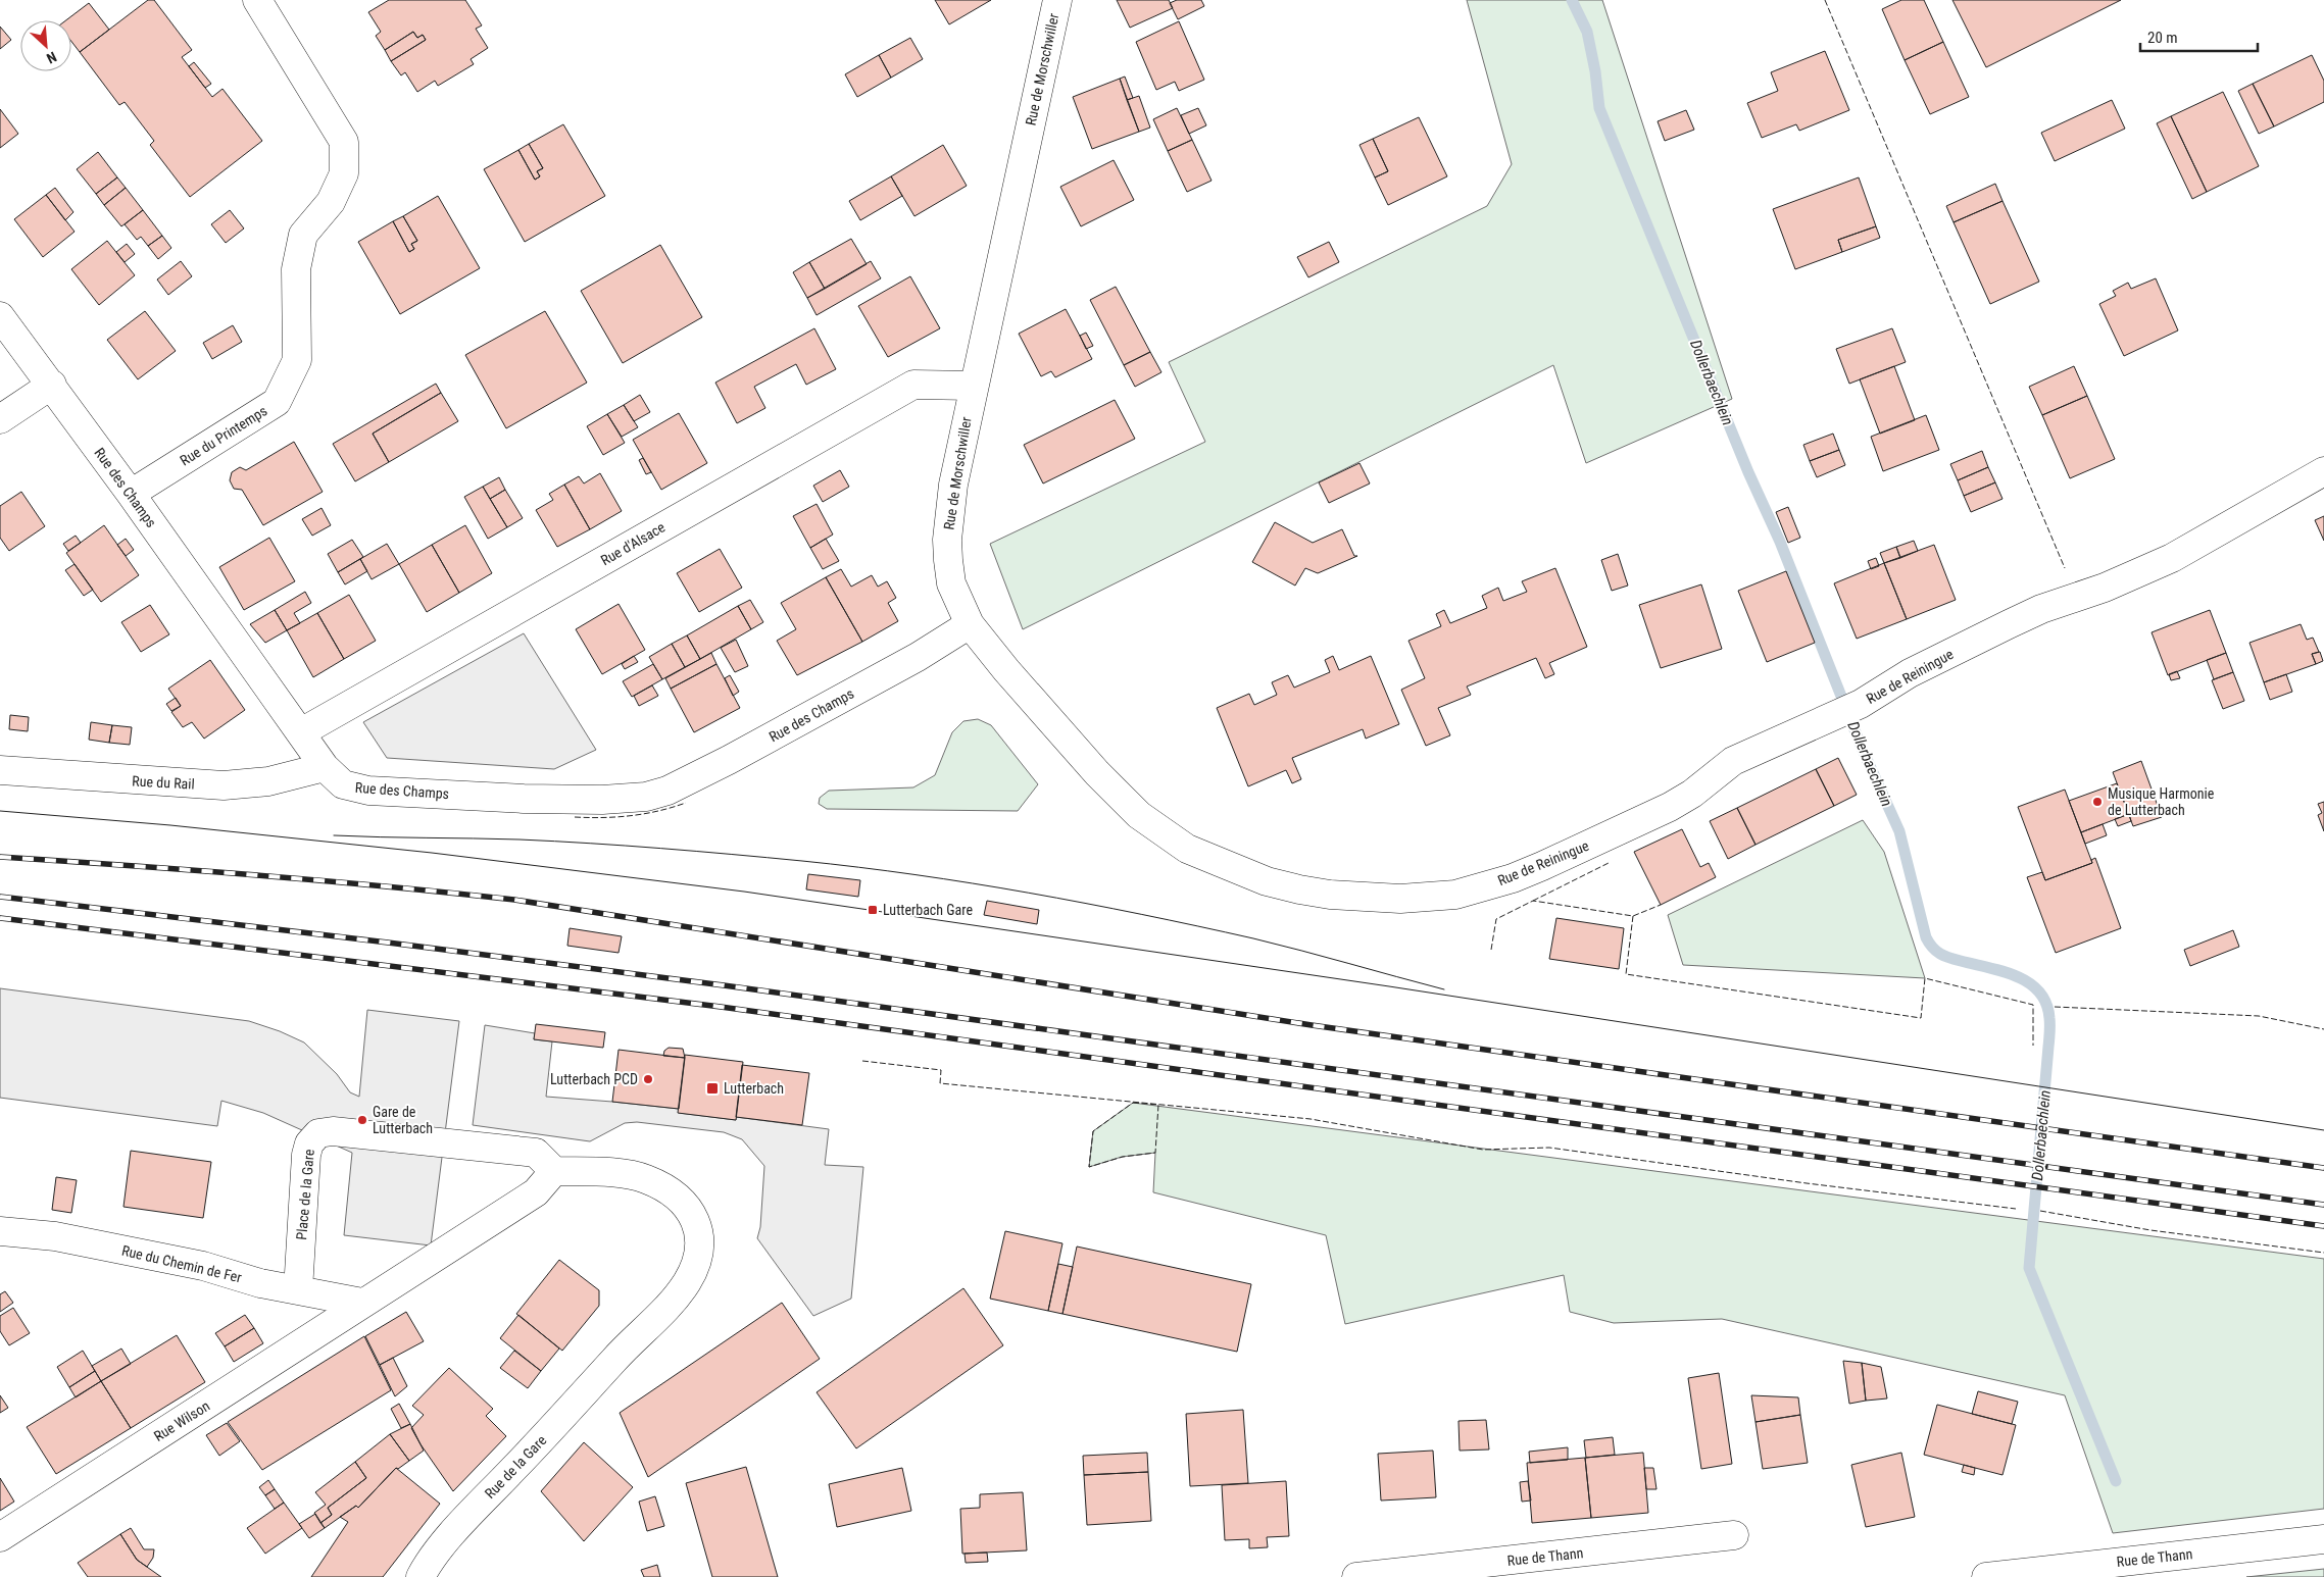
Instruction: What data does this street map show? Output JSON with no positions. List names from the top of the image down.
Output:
{
  "streets": {
    "street": [
      "Rue de Morschwiller",
      "Rue du Printemps",
      "Rue des Champs",
      "Rue d'Alsace",
      "Rue de Reiningue",
      "Rue du Rail",
      "Place de la Gare",
      "Rue du Chemin de Fer",
      "Rue Wilson",
      "Rue de la Gare",
      "Rue de Thann"
    ]
  },
  "crossings": [
    ["Rue de Morschwiller", "Rue des Champs"],
    ["Rue de Morschwiller", "Rue d'Alsace"],
    ["Rue de Morschwiller", "Rue de Reiningue"],
    ["Rue du Printemps", "Rue des Champs"],
    ["Rue des Champs", "Rue d'Alsace"],
    ["Rue des Champs", "Rue du Rail"],
    ["Place de la Gare", "Rue du Chemin de Fer"],
    ["Place de la Gare", "Rue de la Gare"],
    ["Rue du Chemin de Fer", "Rue Wilson"]
  ],
  "water": ["Dollerbaechlein"],
  "places": {
    "other": ["Musique Harmonie de Lutterbach", "Lutterbach PCD", "Gare de Lutterbach"],
    "transit": ["Lutterbach Gare", "Lutterbach"]
  },
  "scale_bar": "20 m",
  "north": "bottom right"
}
